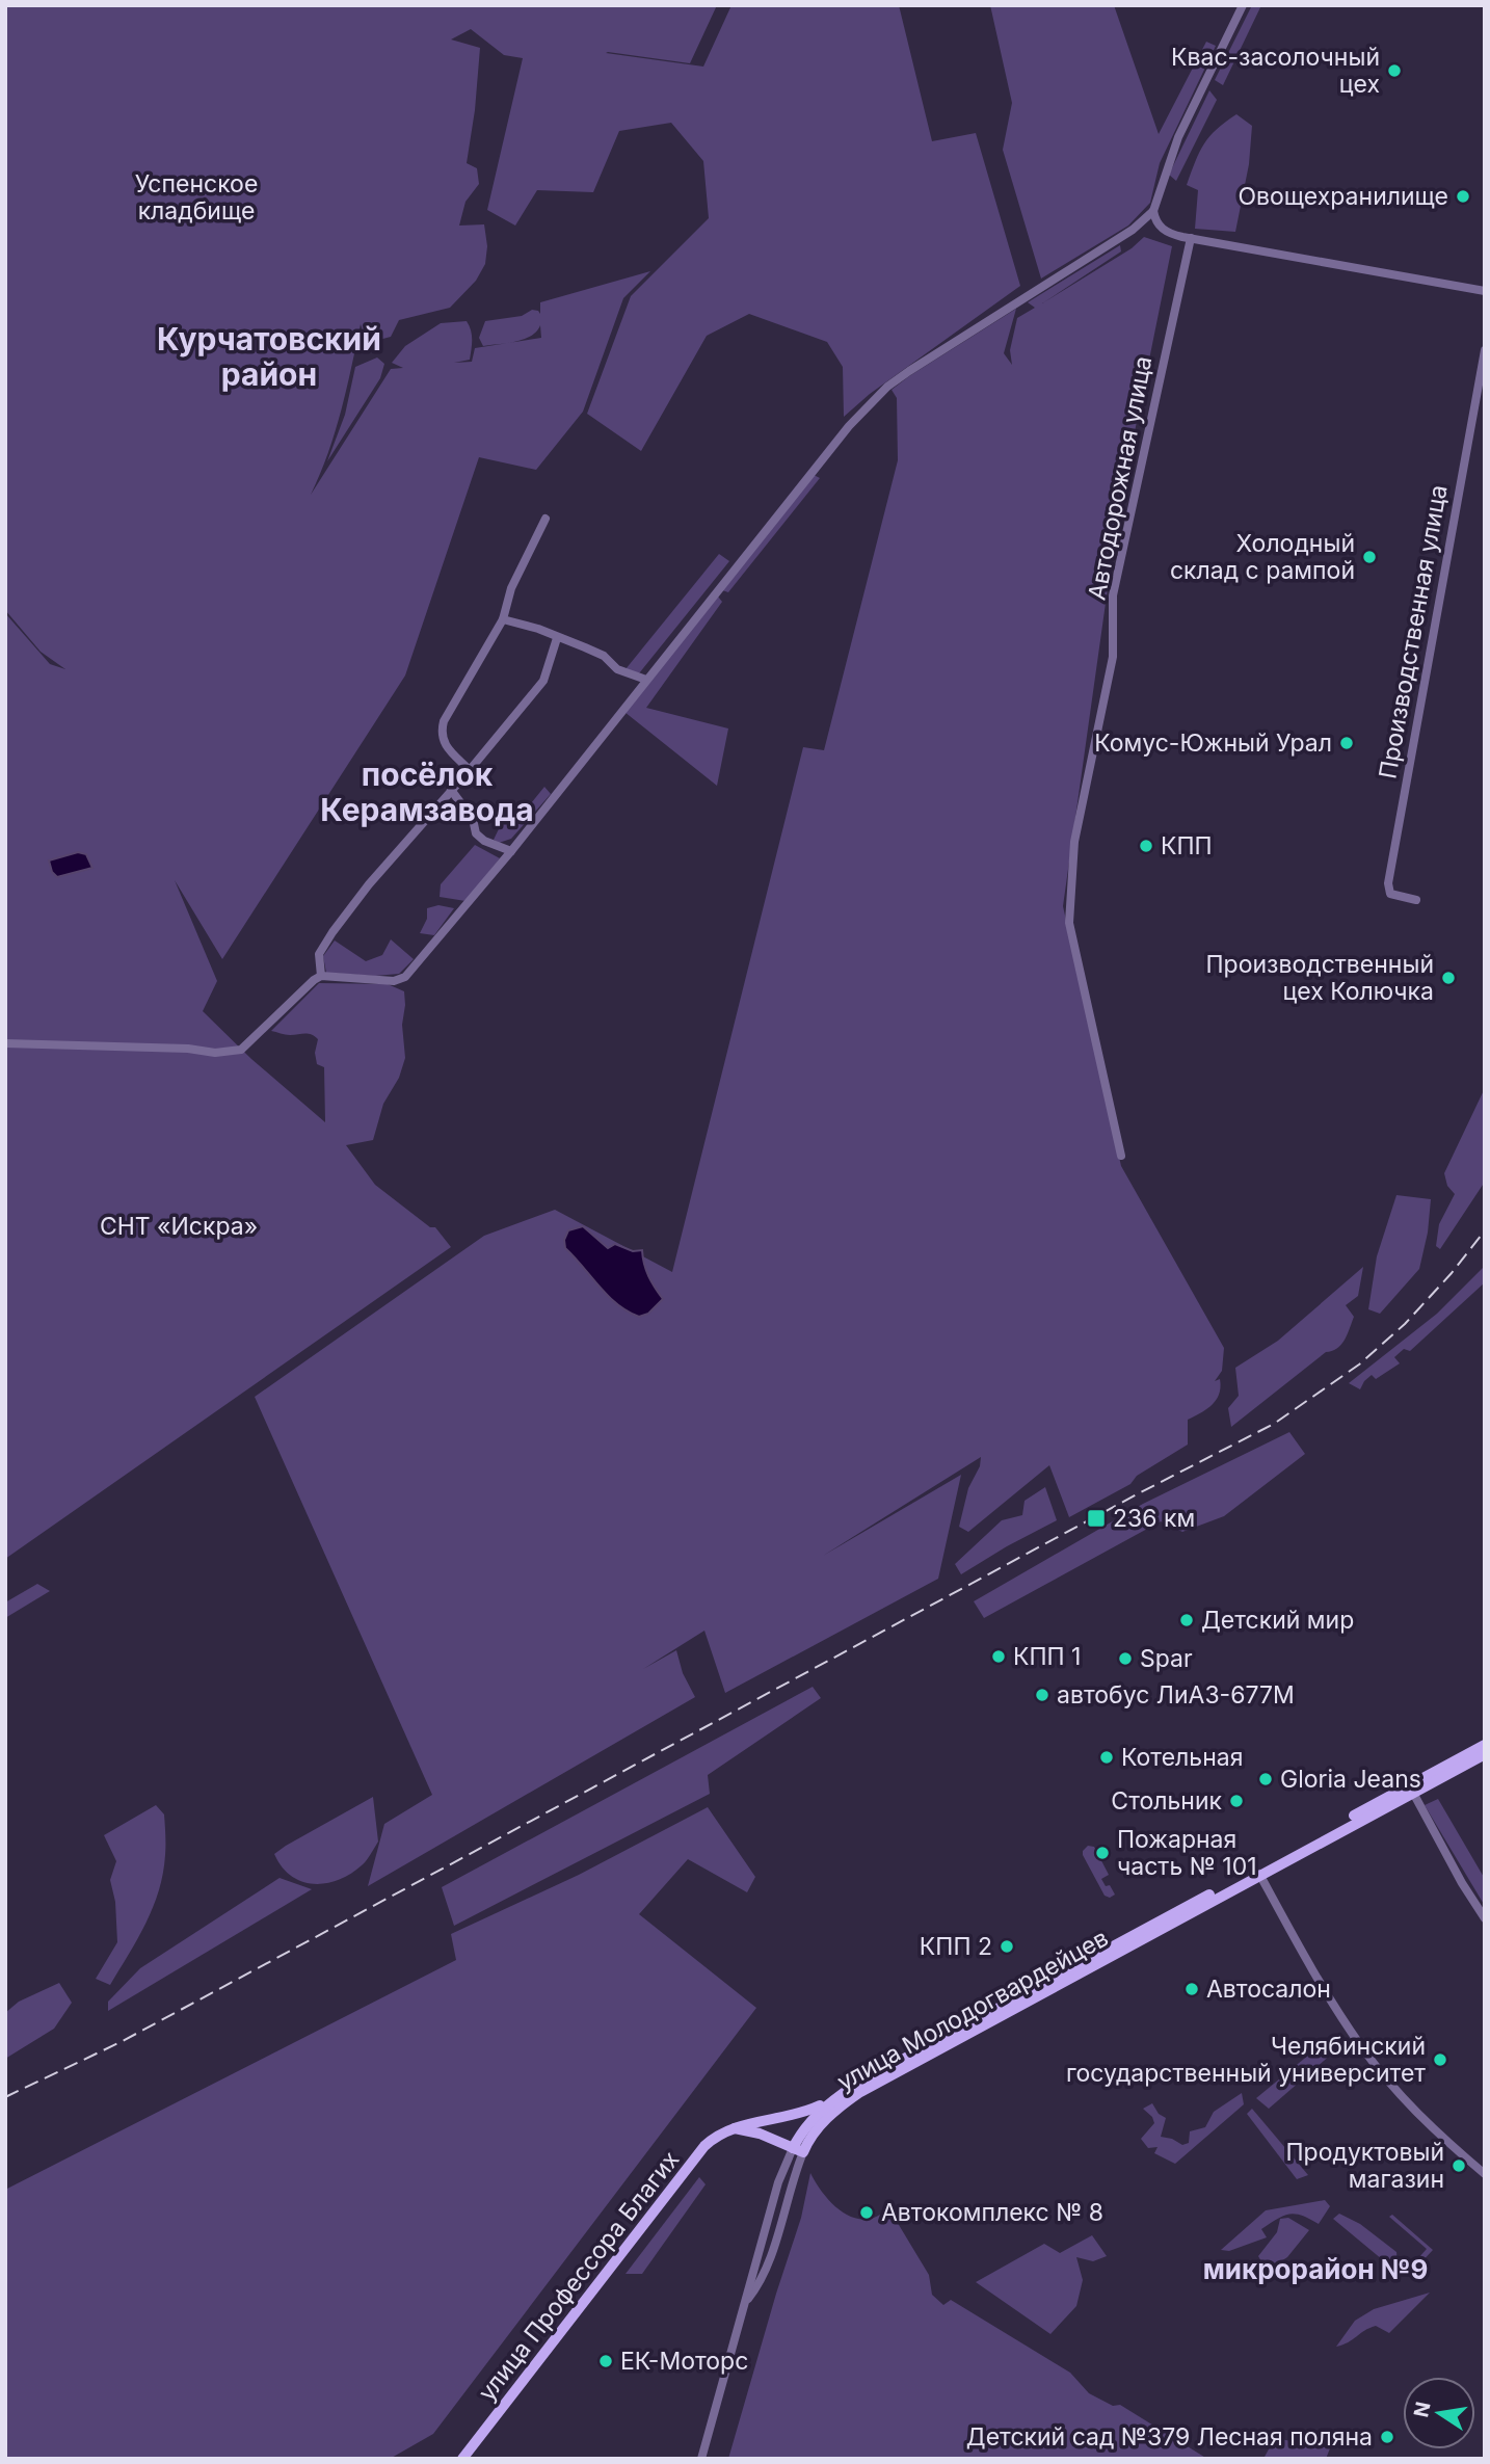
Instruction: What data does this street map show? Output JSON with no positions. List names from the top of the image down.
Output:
{
  "streets": {
    "main road": ["улица Молодогвардейцев", "улица Профессора Благих"],
    "street": ["Автодорожная улица", "Производственная улица"]
  },
  "crossings": [
    ["улица Молодогвардейцев", "улица Профессора Благих"]
  ],
  "districts": ["Курчатовский район", "посёлок Керамзавода", "микрорайон №9"],
  "parks": ["Успенское кладбище", "СНТ «Искра»"],
  "places": {
    "other": [
      "Квас-засолочный цех",
      "Овощехранилище",
      "Холодный склад с рампой",
      "Комус-Южный Урал",
      "КПП",
      "Производственный цех Колючка",
      "Детский мир",
      "КПП 1",
      "Spar",
      "автобус ЛиАЗ-677М",
      "Котельная",
      "Gloria Jeans",
      "Стольник",
      "Пожарная часть № 101",
      "КПП 2",
      "Автосалон",
      "Челябинский государственный университет",
      "Продуктовый магазин",
      "Автокомплекс № 8",
      "ЕК-Моторс",
      "Детский сад №379 Лесная поляна"
    ],
    "transit": ["236 км"]
  },
  "north": "left"
}
